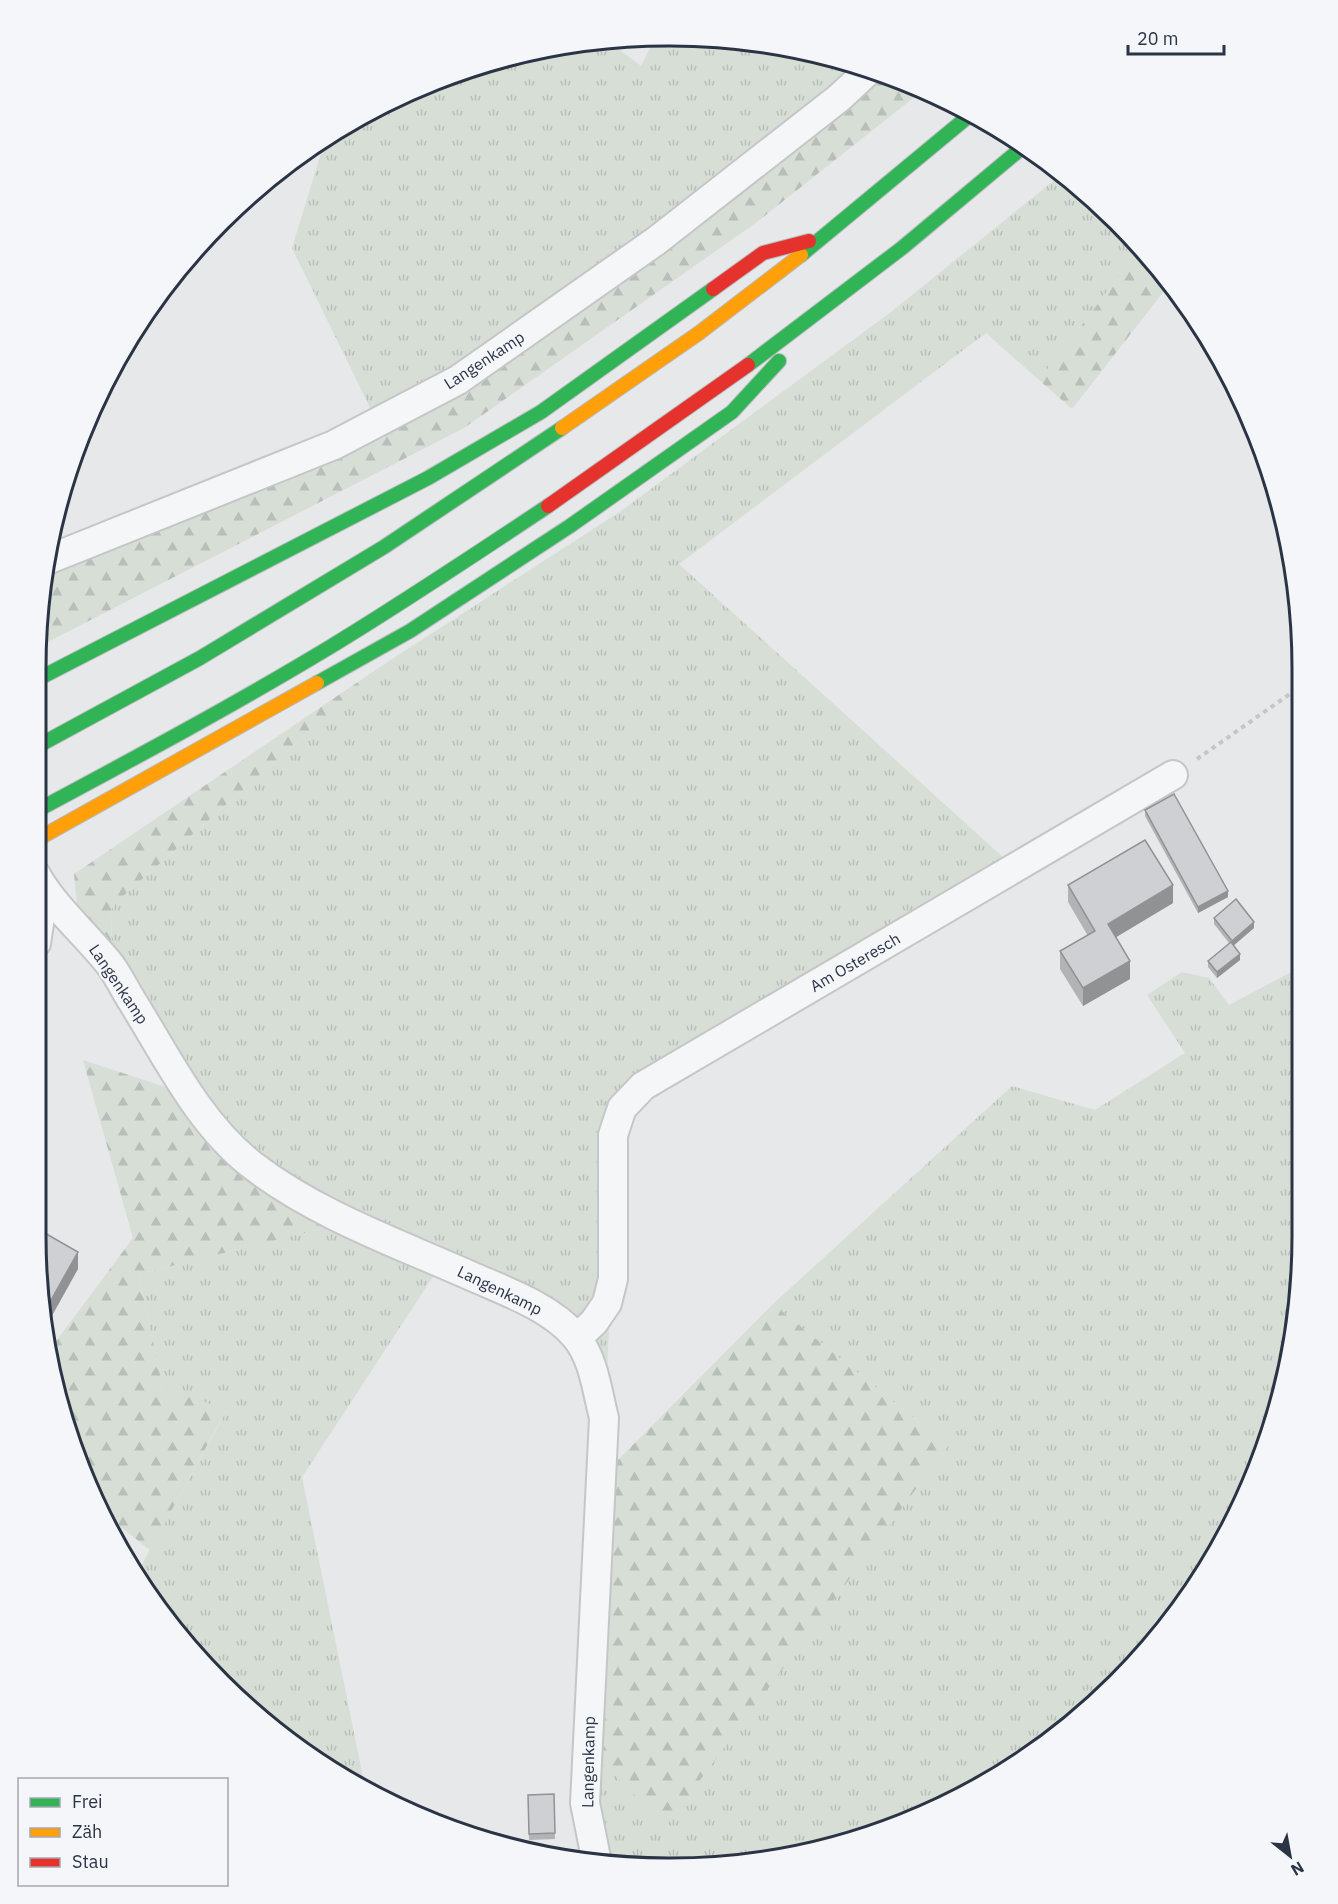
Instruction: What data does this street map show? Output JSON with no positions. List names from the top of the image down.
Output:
{
  "streets": {
    "street": ["Langenkamp", "Am Osteresch"]
  },
  "crossings": [
    ["Langenkamp", "Am Osteresch"]
  ],
  "legend": ["Frei", "Zäh", "Stau"],
  "scale_bar": "20 m",
  "north": "bottom right"
}
